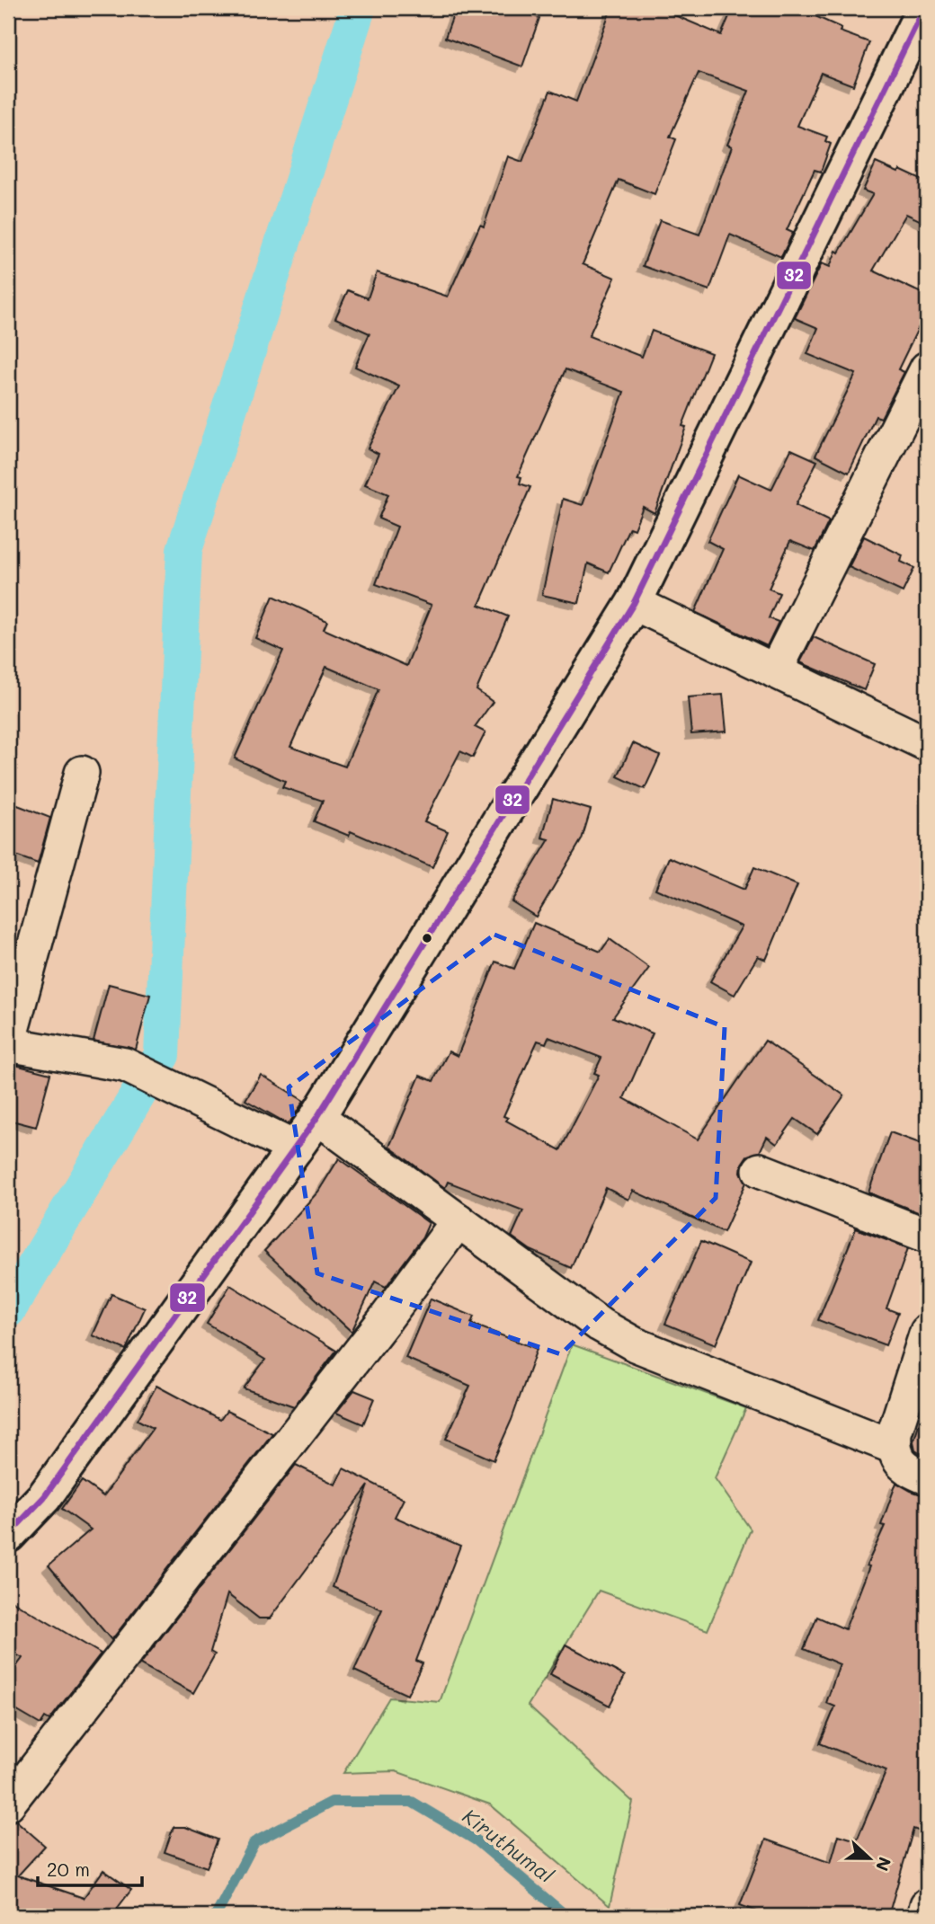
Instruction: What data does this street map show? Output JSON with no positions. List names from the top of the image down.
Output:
{
  "water": ["Kiruthumal"],
  "lines": ["transit line 32"],
  "scale_bar": "20 m",
  "north": "right"
}
